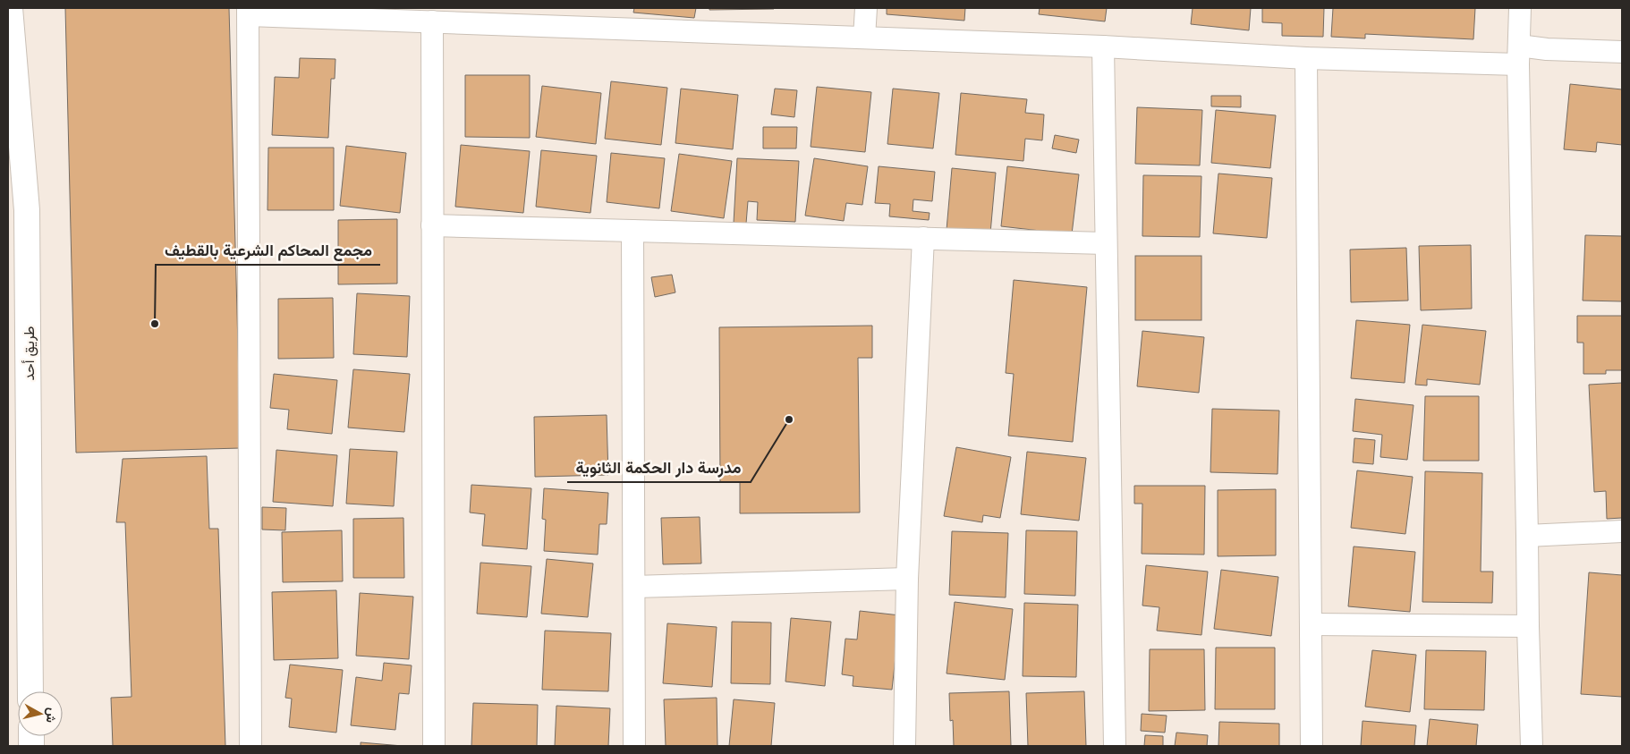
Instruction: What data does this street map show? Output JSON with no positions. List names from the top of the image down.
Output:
{
  "streets": {
    "main road": ["طريق أحد"]
  },
  "places": ["مجمع المحاكم الشرعية بالقطيف", "مدرسة دار الحكمة الثانوية"],
  "north": "right"
}
